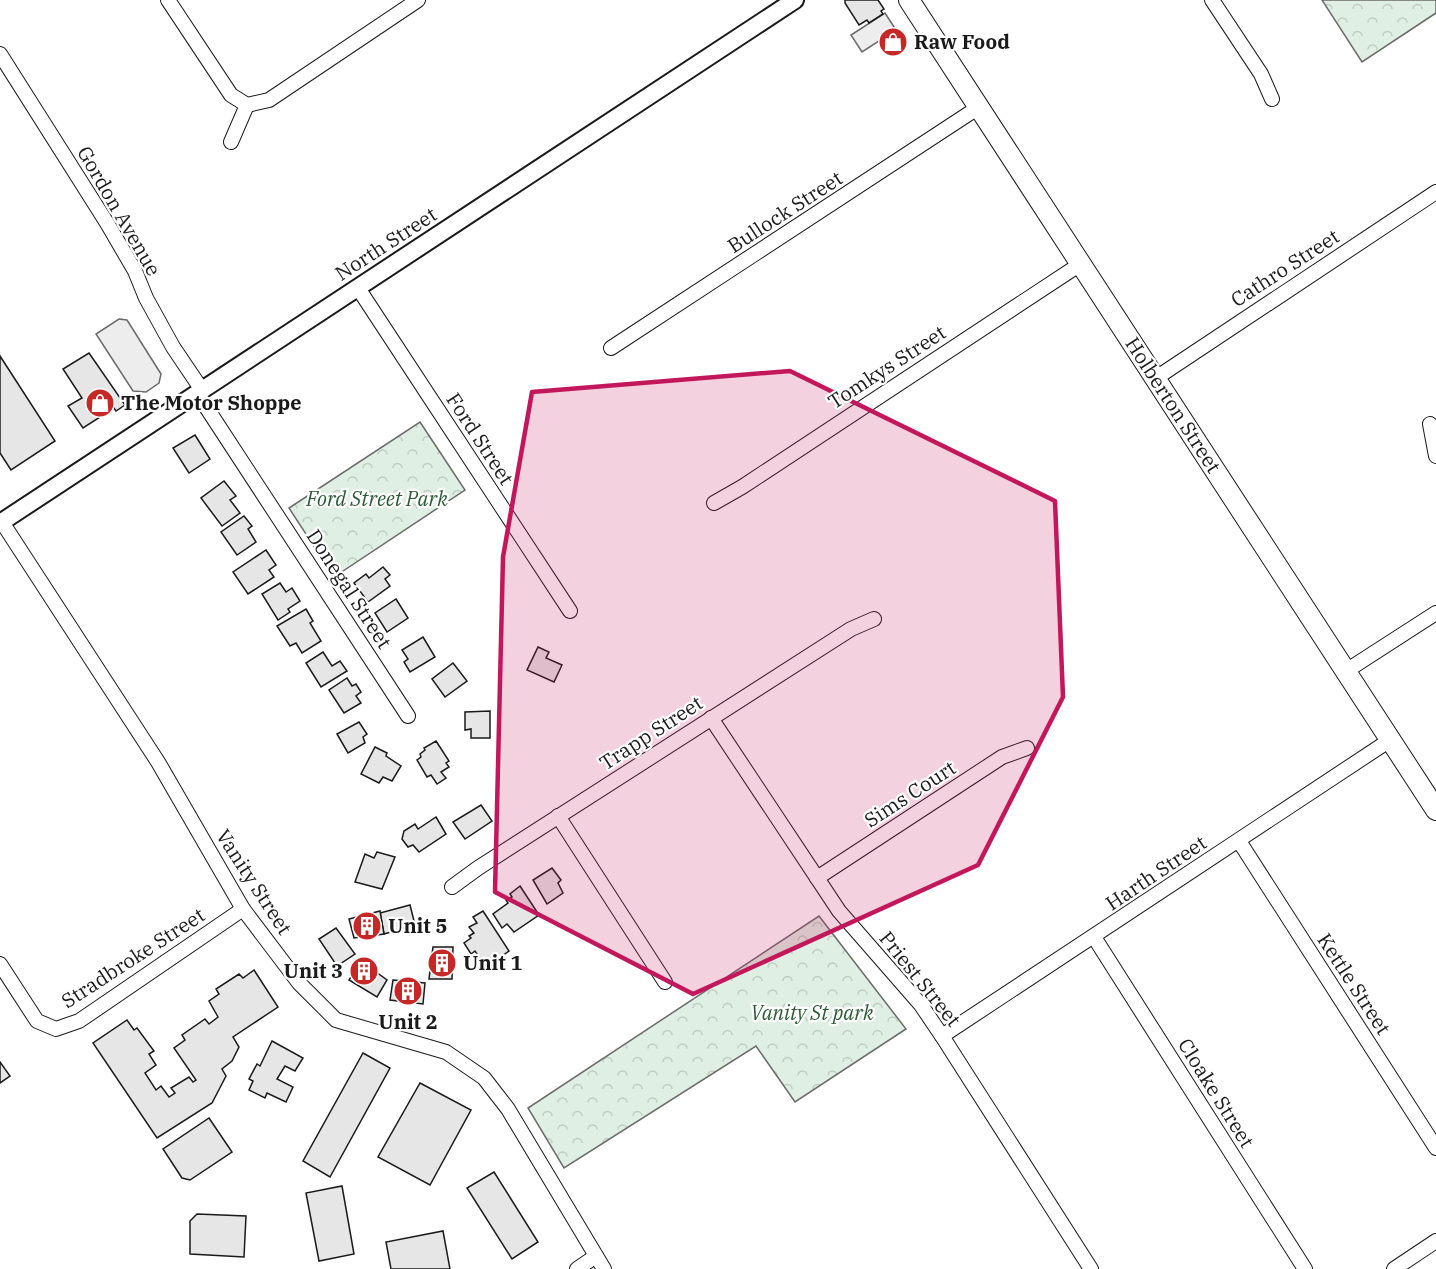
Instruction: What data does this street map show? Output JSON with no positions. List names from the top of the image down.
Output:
{
  "streets": {
    "main road": ["Holberton Street"],
    "street": [
      "Gordon Avenue",
      "Bullock Street",
      "North Street",
      "Cathro Street",
      "Tomkys Street",
      "Ford Street",
      "Donegal Street",
      "Trapp Street",
      "Sims Court",
      "Harth Street",
      "Vanity Street",
      "Stradbroke Street",
      "Priest Street",
      "Kettle Street",
      "Cloake Street"
    ]
  },
  "crossings": [
    ["Gordon Avenue", "North Street"],
    ["Gordon Avenue", "Donegal Street"],
    ["Bullock Street", "Holberton Street"],
    ["North Street", "Ford Street"],
    ["North Street", "Donegal Street"],
    ["North Street", "Vanity Street"],
    ["Cathro Street", "Holberton Street"],
    ["Tomkys Street", "Holberton Street"],
    ["Holberton Street", "Harth Street"],
    ["Trapp Street", "Priest Street"],
    ["Sims Court", "Priest Street"],
    ["Harth Street", "Priest Street"],
    ["Harth Street", "Kettle Street"],
    ["Harth Street", "Cloake Street"],
    ["Vanity Street", "Stradbroke Street"]
  ],
  "parks": ["Ford Street Park", "Vanity St park"],
  "places": {
    "shop": ["Raw Food", "The Motor Shoppe"],
    "building": [
      "Unit 5",
      "Unit 1",
      "Unit 3",
      "Unit 2"
    ]
  }
}
